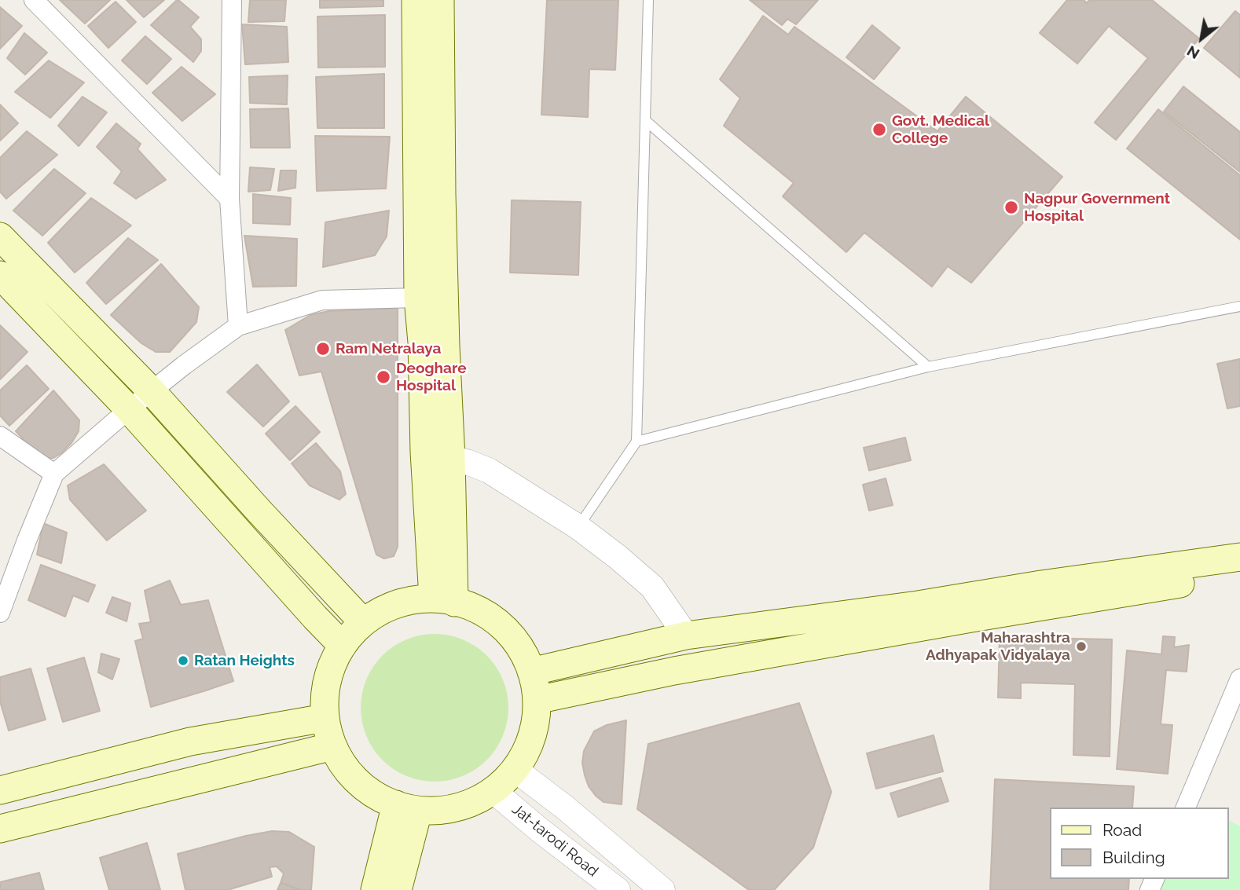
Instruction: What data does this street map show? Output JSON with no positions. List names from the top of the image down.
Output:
{
  "streets": {
    "street": ["Jat-tarodi Road"]
  },
  "places": [
    "Govt. Medical College",
    "Nagpur Government Hospital",
    "Ram Netralaya",
    "Deoghare Hospital",
    "Maharashtra Adhyapak Vidyalaya",
    "Ratan Heights"
  ],
  "legend": ["Road", "Building"],
  "north": "bottom left"
}
